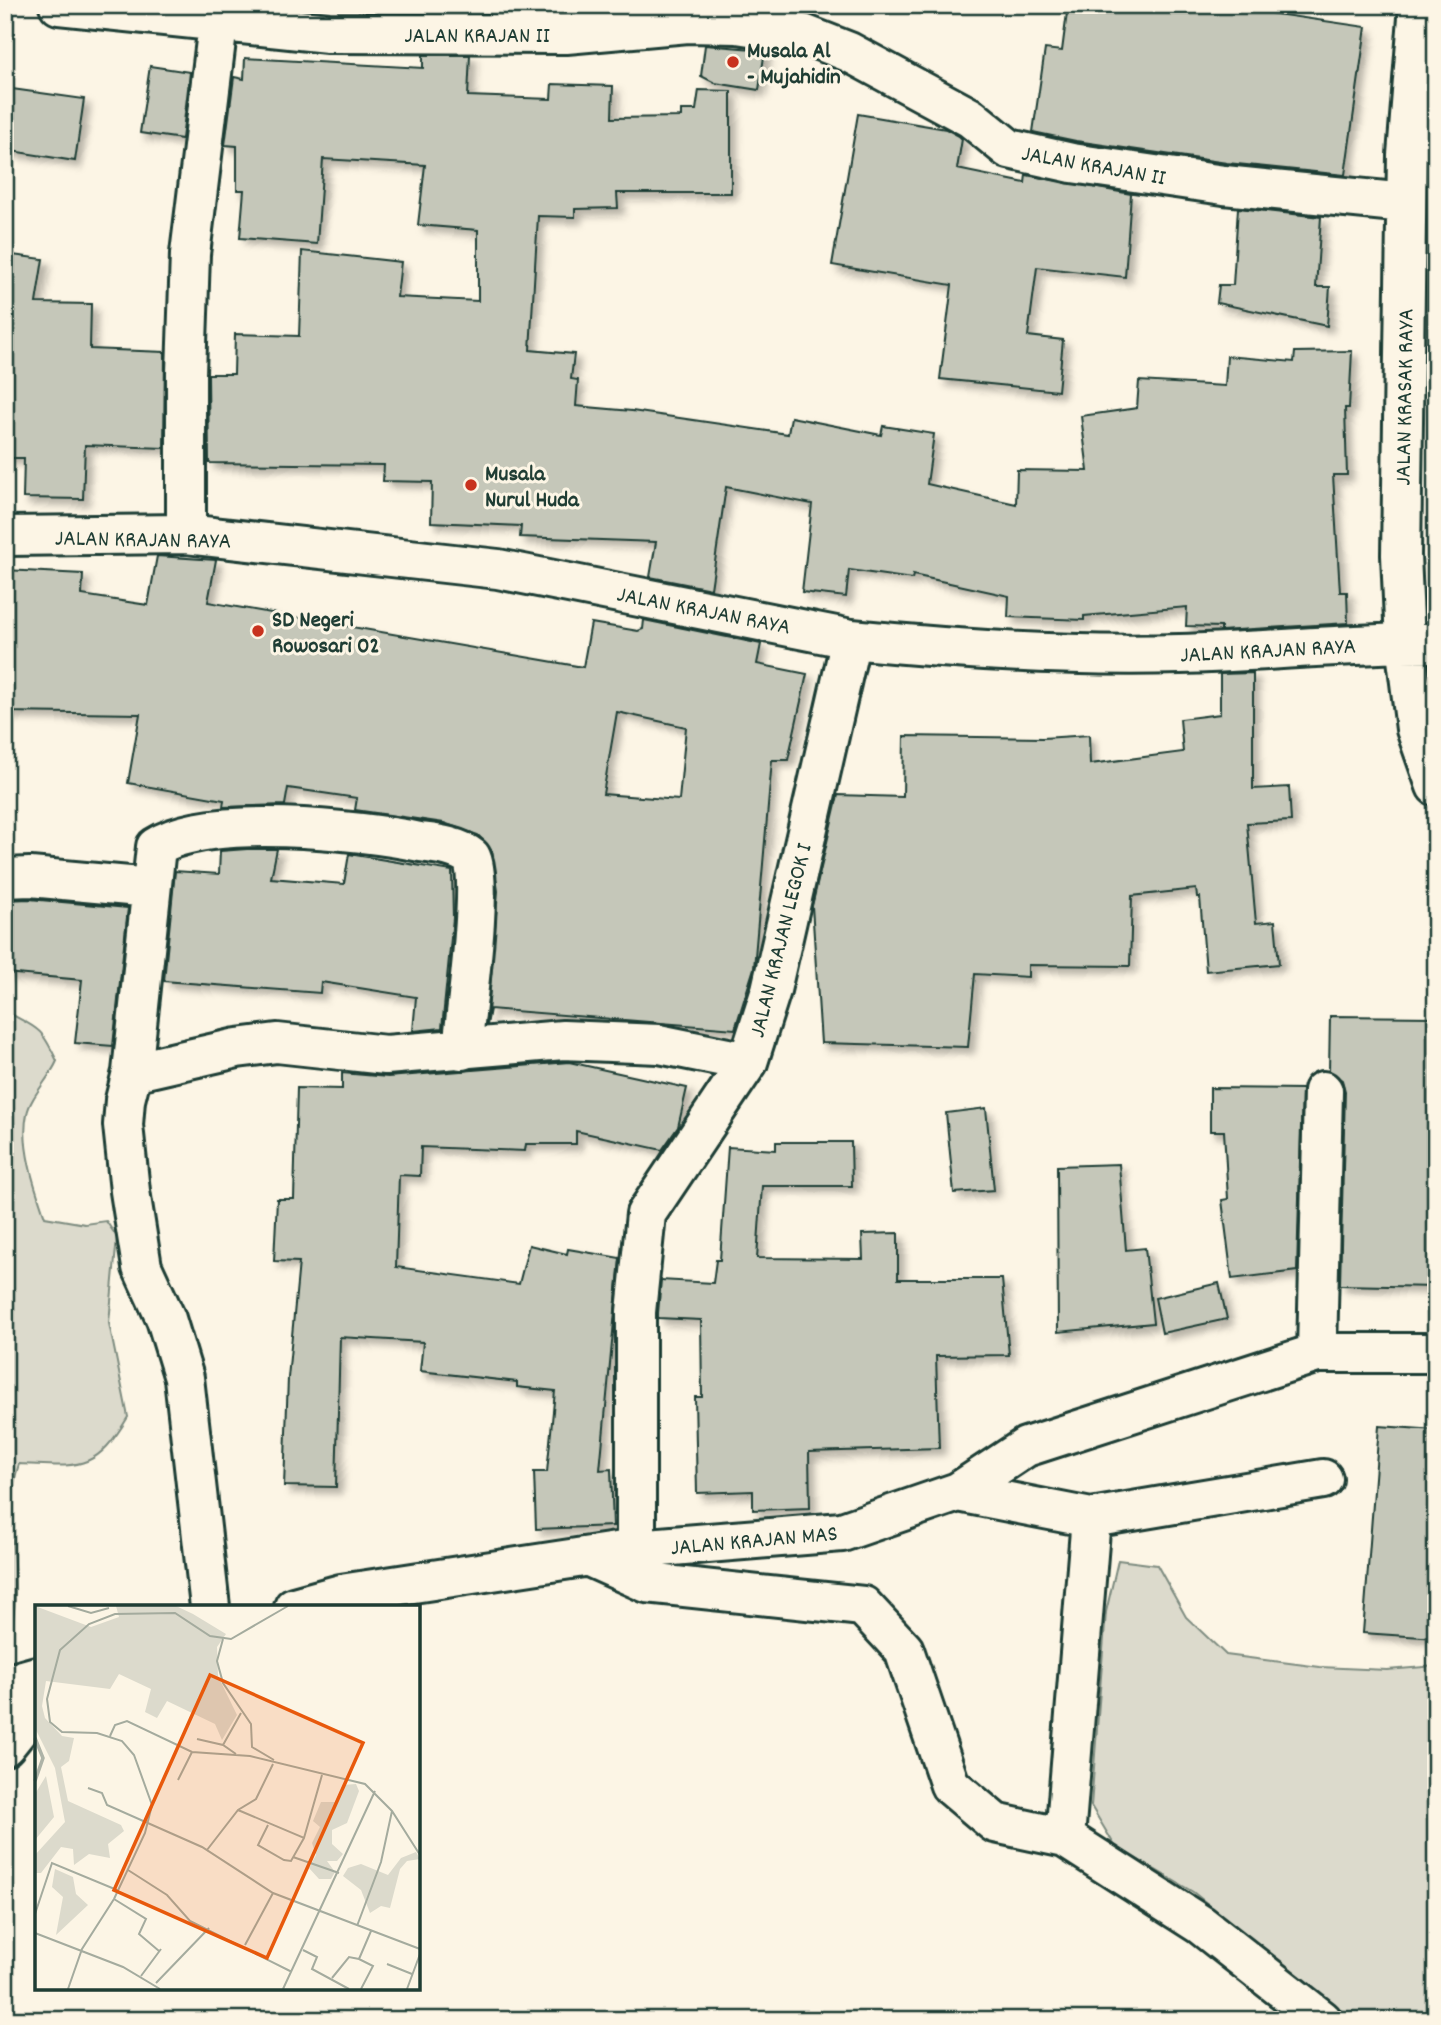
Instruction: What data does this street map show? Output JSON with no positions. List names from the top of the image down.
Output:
{
  "streets": {
    "street": [
      "JALAN KRAJAN II",
      "JALAN KRASAK RAYA",
      "JALAN KRAJAN RAYA",
      "JALAN KRAJAN LEGOK I",
      "JALAN KRAJAN MAS"
    ]
  },
  "crossings": [
    ["JALAN KRAJAN II", "JALAN KRASAK RAYA"],
    ["JALAN KRASAK RAYA", "JALAN KRAJAN RAYA"],
    ["JALAN KRAJAN RAYA", "JALAN KRAJAN LEGOK I"],
    ["JALAN KRAJAN LEGOK I", "JALAN KRAJAN MAS"]
  ],
  "places": ["Musala Al - Mujahidin", "Musala Nurul Huda", "SD Negeri Rowosari 02"]
}
